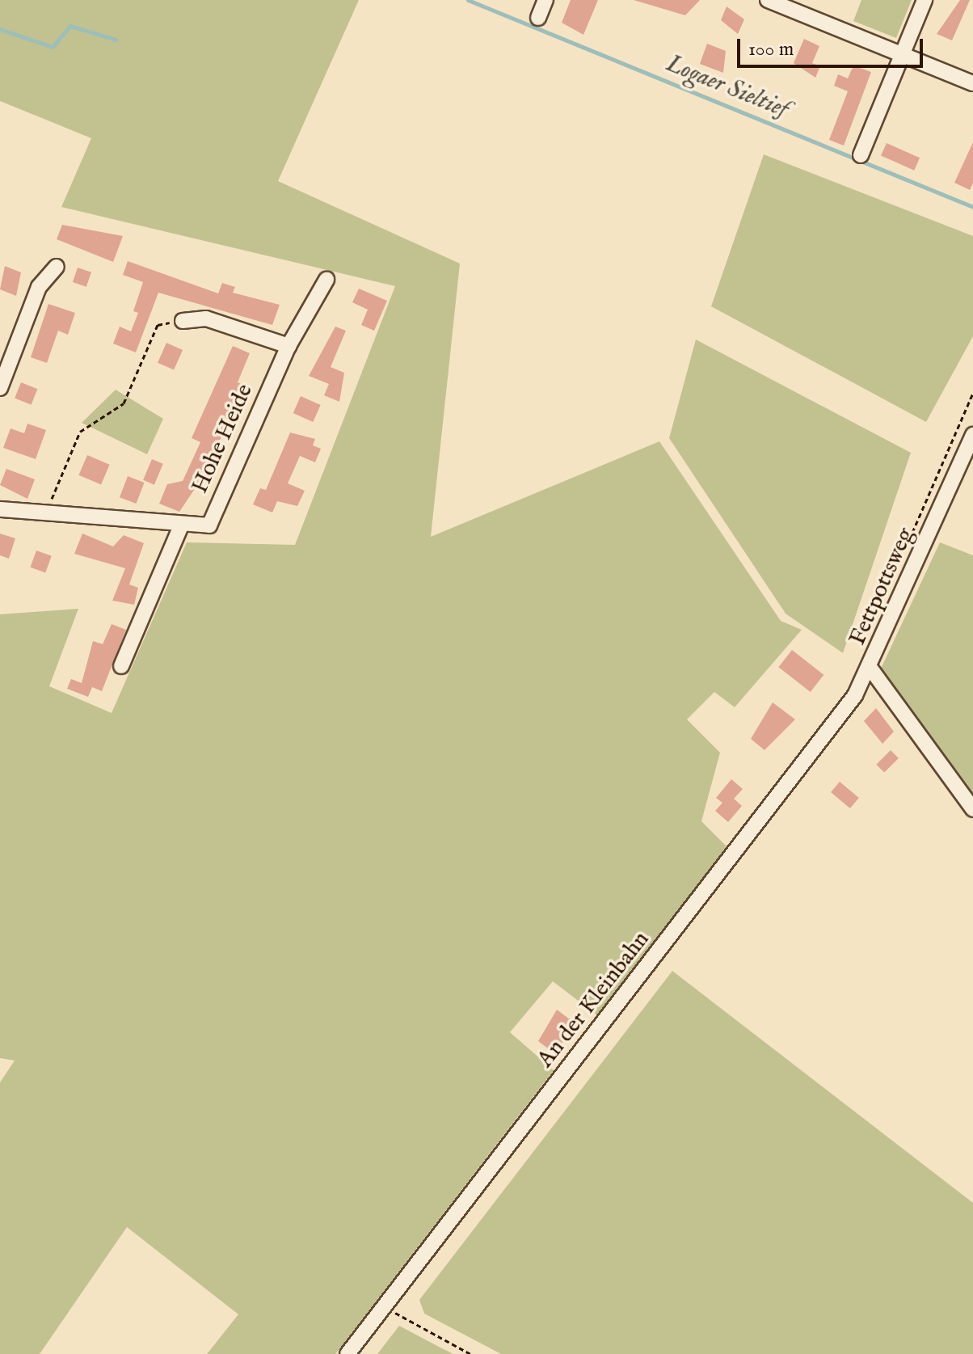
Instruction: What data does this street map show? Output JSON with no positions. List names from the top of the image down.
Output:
{
  "streets": {
    "street": ["Hohe Heide", "Fettpottsweg", "An der Kleinbahn"]
  },
  "crossings": [
    ["Fettpottsweg", "An der Kleinbahn"]
  ],
  "water": ["Logaer Sieltief"],
  "scale_bar": "100 m"
}
